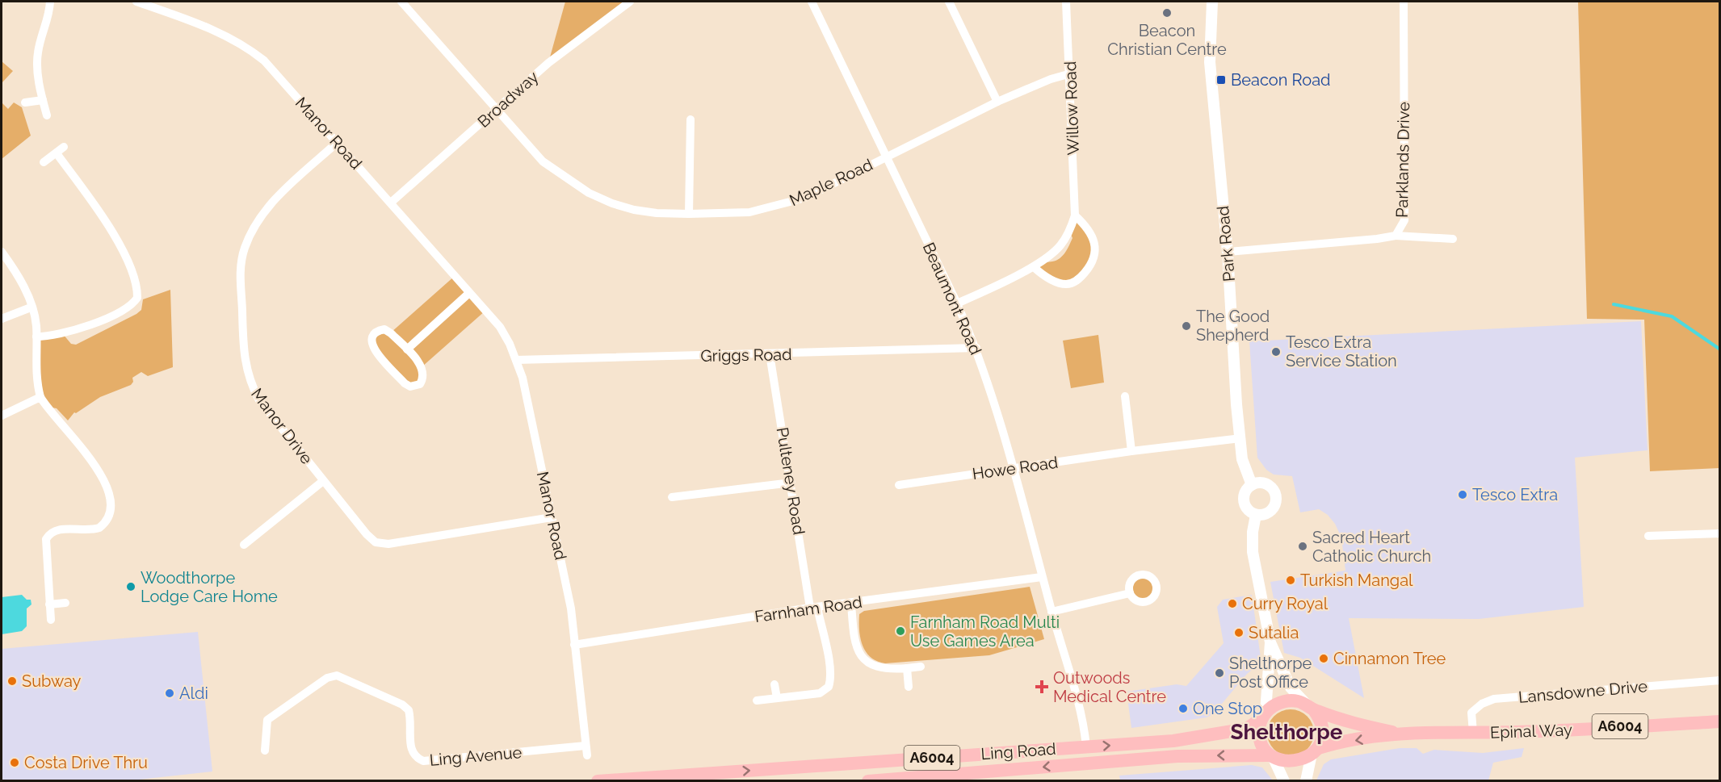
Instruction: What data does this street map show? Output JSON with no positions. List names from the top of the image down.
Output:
{
  "streets": {
    "main road": ["A6004", "Epinal Way", "Ling Road"],
    "street": [
      "Broadway",
      "Willow Road",
      "Manor Road",
      "Parklands Drive",
      "Maple Road",
      "Park Road",
      "Beaumont Road",
      "Griggs Road",
      "Manor Drive",
      "Howe Road",
      "Pulteney Road",
      "Farnham Road",
      "Lansdowne Drive",
      "Ling Avenue"
    ]
  },
  "crossings": [
    ["Broadway", "Manor Road"],
    ["Broadway", "Maple Road"],
    ["Willow Road", "Maple Road"],
    ["Willow Road", "Beaumont Road"],
    ["Manor Road", "Griggs Road"],
    ["Manor Road", "Manor Drive"],
    ["Manor Road", "Farnham Road"],
    ["Manor Road", "Ling Avenue"],
    ["Parklands Drive", "Park Road"],
    ["Maple Road", "Beaumont Road"],
    ["Park Road", "Howe Road"],
    ["Beaumont Road", "Griggs Road"],
    ["Beaumont Road", "Howe Road"],
    ["Beaumont Road", "Farnham Road"],
    ["Beaumont Road", "Ling Road"],
    ["Griggs Road", "Pulteney Road"],
    ["Pulteney Road", "Farnham Road"],
    ["Lansdowne Drive", "Epinal Way"],
    ["A6004", "Epinal Way"],
    ["A6004", "Ling Road"],
    ["Epinal Way", "Ling Road"]
  ],
  "districts": ["Shelthorpe"],
  "places": {
    "other": [
      "Beacon Christian Centre",
      "The Good Shepherd",
      "Tesco Extra Service Station",
      "Tesco Extra",
      "Sacred Heart Catholic Church",
      "Turkish Mangal",
      "Woodthorpe Lodge Care Home",
      "Curry Royal",
      "Farnham Road Multi Use Games Area",
      "Sutalia",
      "Cinnamon Tree",
      "Shelthorpe Post Office",
      "Subway",
      "Aldi",
      "One Stop",
      "Costa Drive Thru"
    ],
    "transit": ["Beacon Road"],
    "health": ["Outwoods Medical Centre"]
  }
}
